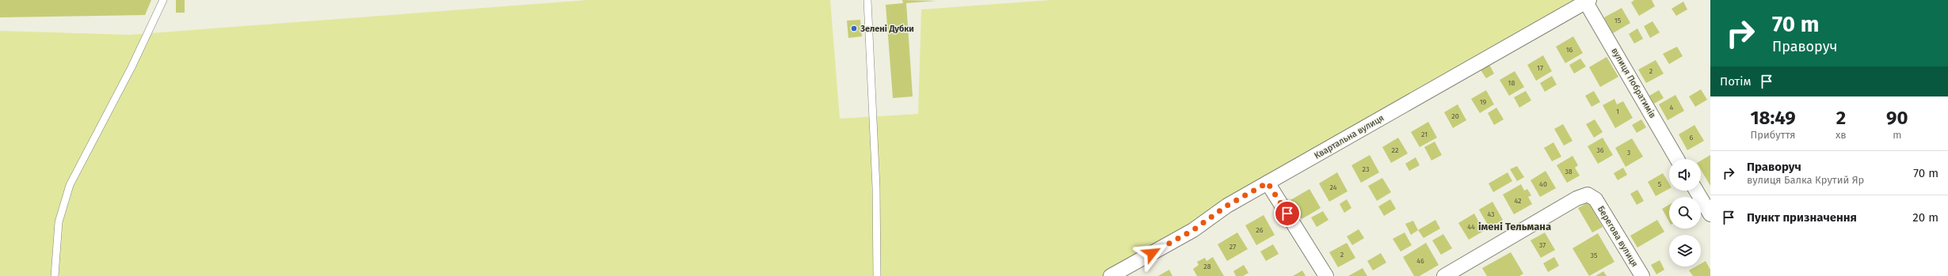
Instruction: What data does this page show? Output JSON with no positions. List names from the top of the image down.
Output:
{
  "streets": {
    "street": ["вулиця Побратимів", "Квартальна вулиця", "Берегова вулиця"]
  },
  "crossings": [
    ["вулиця Побратимів", "Квартальна вулиця"]
  ],
  "districts": ["імені Тельмана"],
  "places": ["Зелені Дубки"],
  "house_numbers": [
    "15",
    "16",
    "17",
    "2",
    "18",
    "19",
    "4",
    "1",
    "20",
    "21",
    "6",
    "22",
    "36",
    "3",
    "23",
    "38",
    "40",
    "5",
    "24",
    "42",
    "43",
    "44",
    "26",
    "37",
    "27",
    "2",
    "35",
    "46",
    "28"
  ],
  "page": {
    "turn": ["70 m", "Праворуч"],
    "then": "Потім",
    "eta": [
      "18:49",
      "Прибуття",
      "2",
      "хв",
      "90",
      "m"
    ],
    "list": [
      {
        "name": "Праворуч",
        "note": "вулиця Балка Крутий Яр",
        "value": "70 m"
      },
      {
        "name": "Пункт призначення",
        "value": "20 m"
      }
    ]
  }
}
